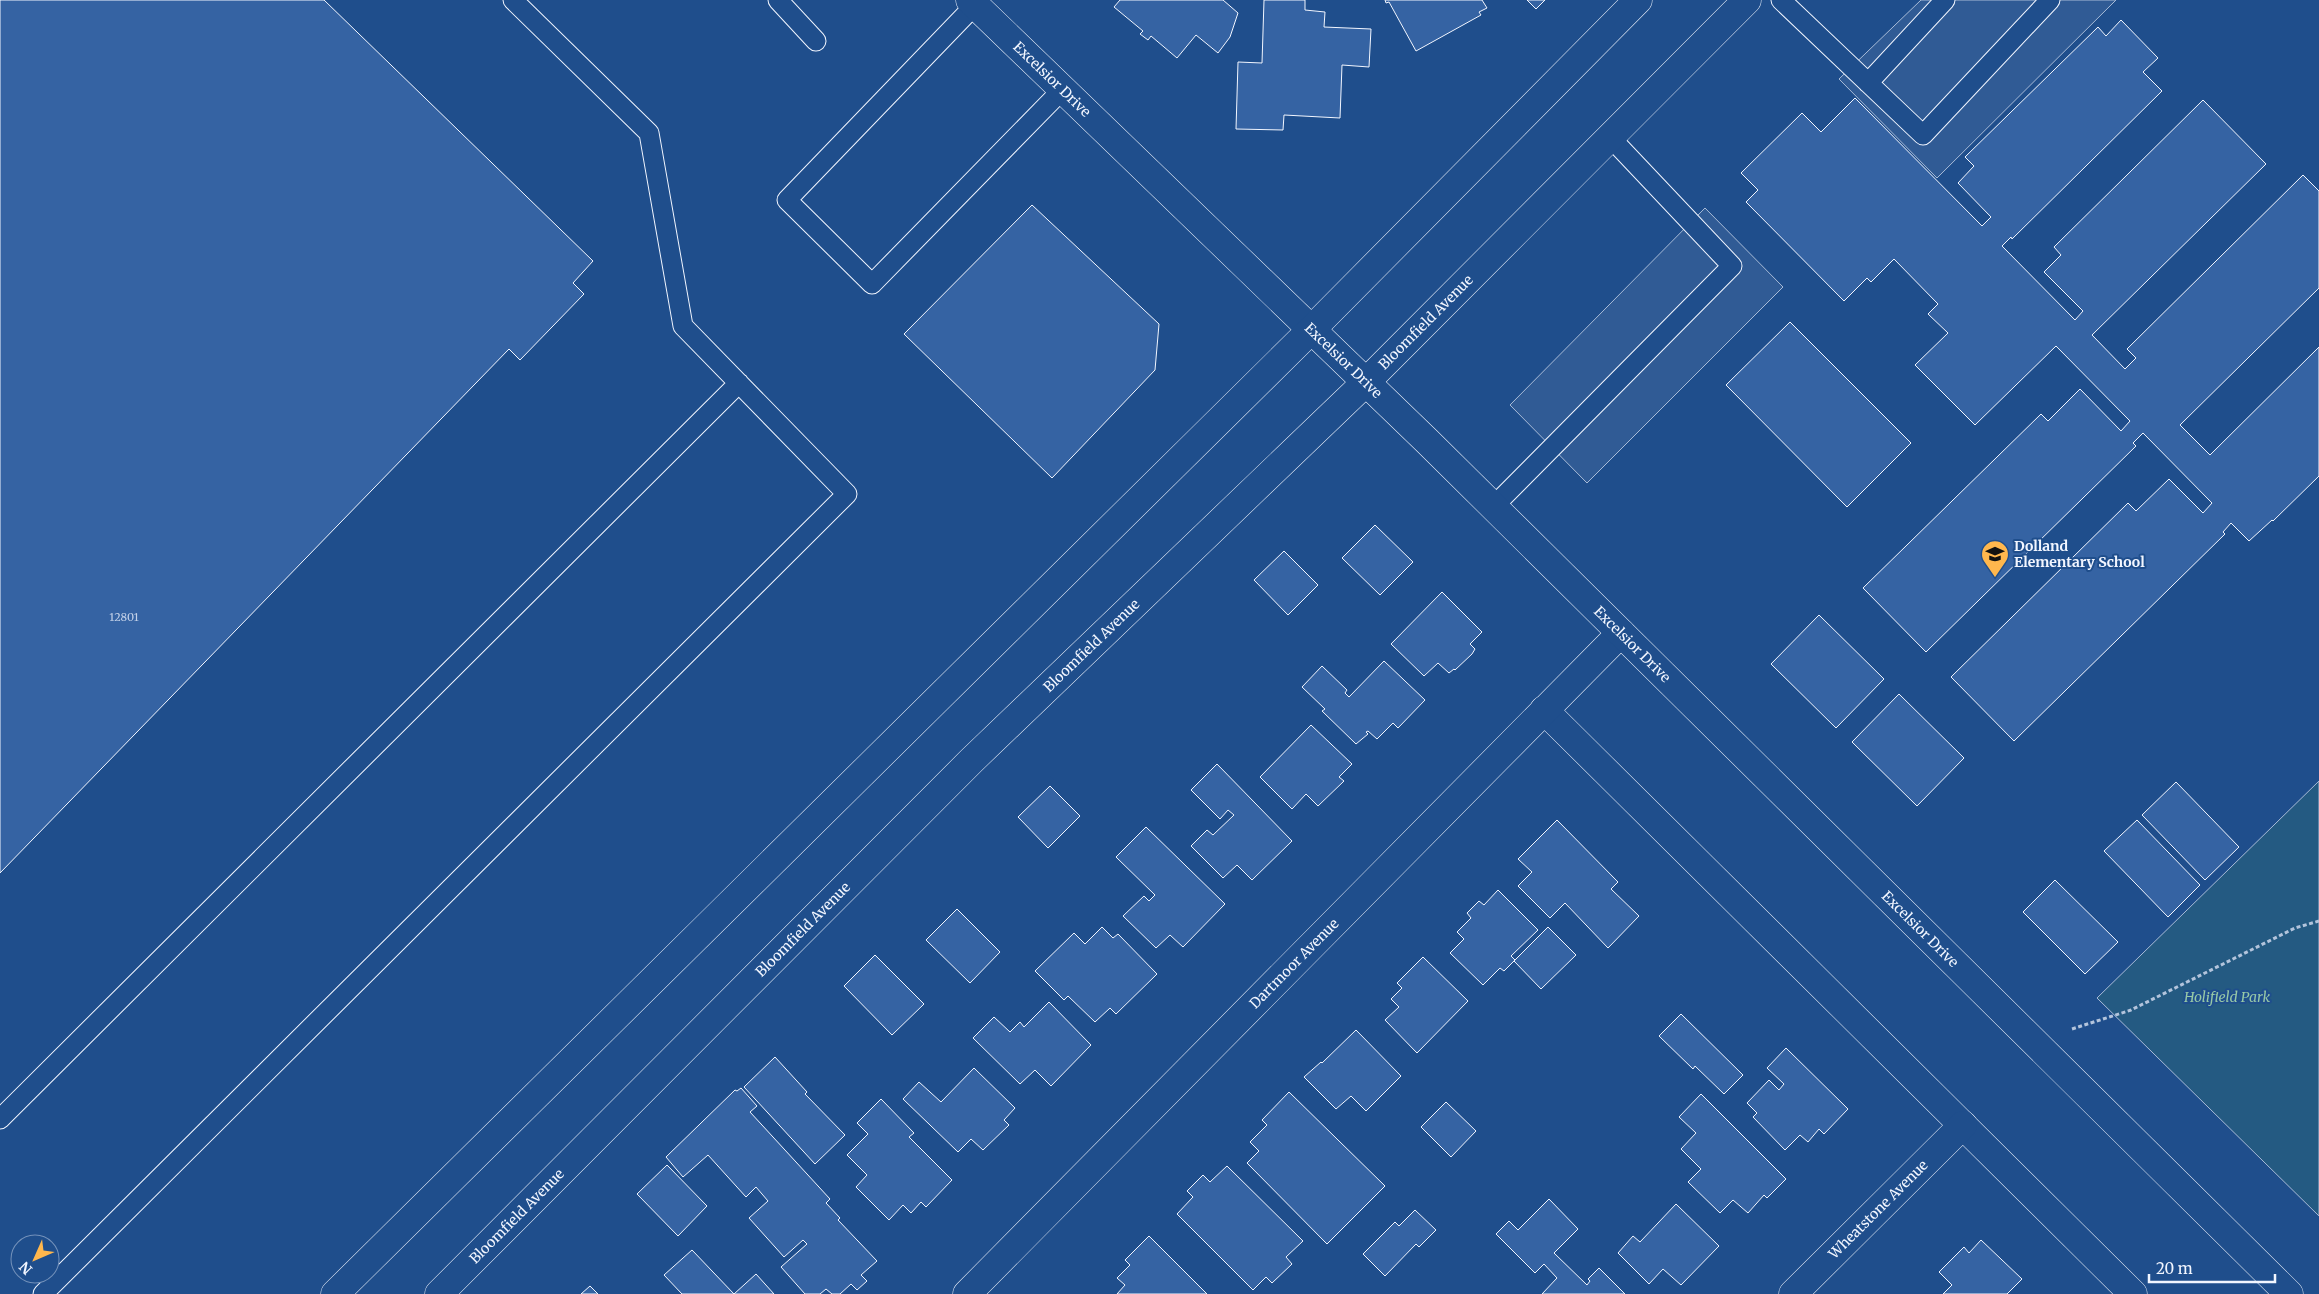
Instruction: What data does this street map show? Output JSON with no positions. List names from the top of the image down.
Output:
{
  "streets": {
    "main road": [
      "Excelsior Drive",
      "Bloomfield Avenue",
      "Dartmoor Avenue",
      "Wheatstone Avenue"
    ]
  },
  "crossings": [
    ["Excelsior Drive", "Bloomfield Avenue"],
    ["Excelsior Drive", "Dartmoor Avenue"]
  ],
  "parks": ["Holifield Park"],
  "places": {
    "school or university": ["Dolland Elementary School"]
  },
  "house_numbers": ["12801"],
  "scale_bar": "20 m",
  "north": "bottom left"
}
